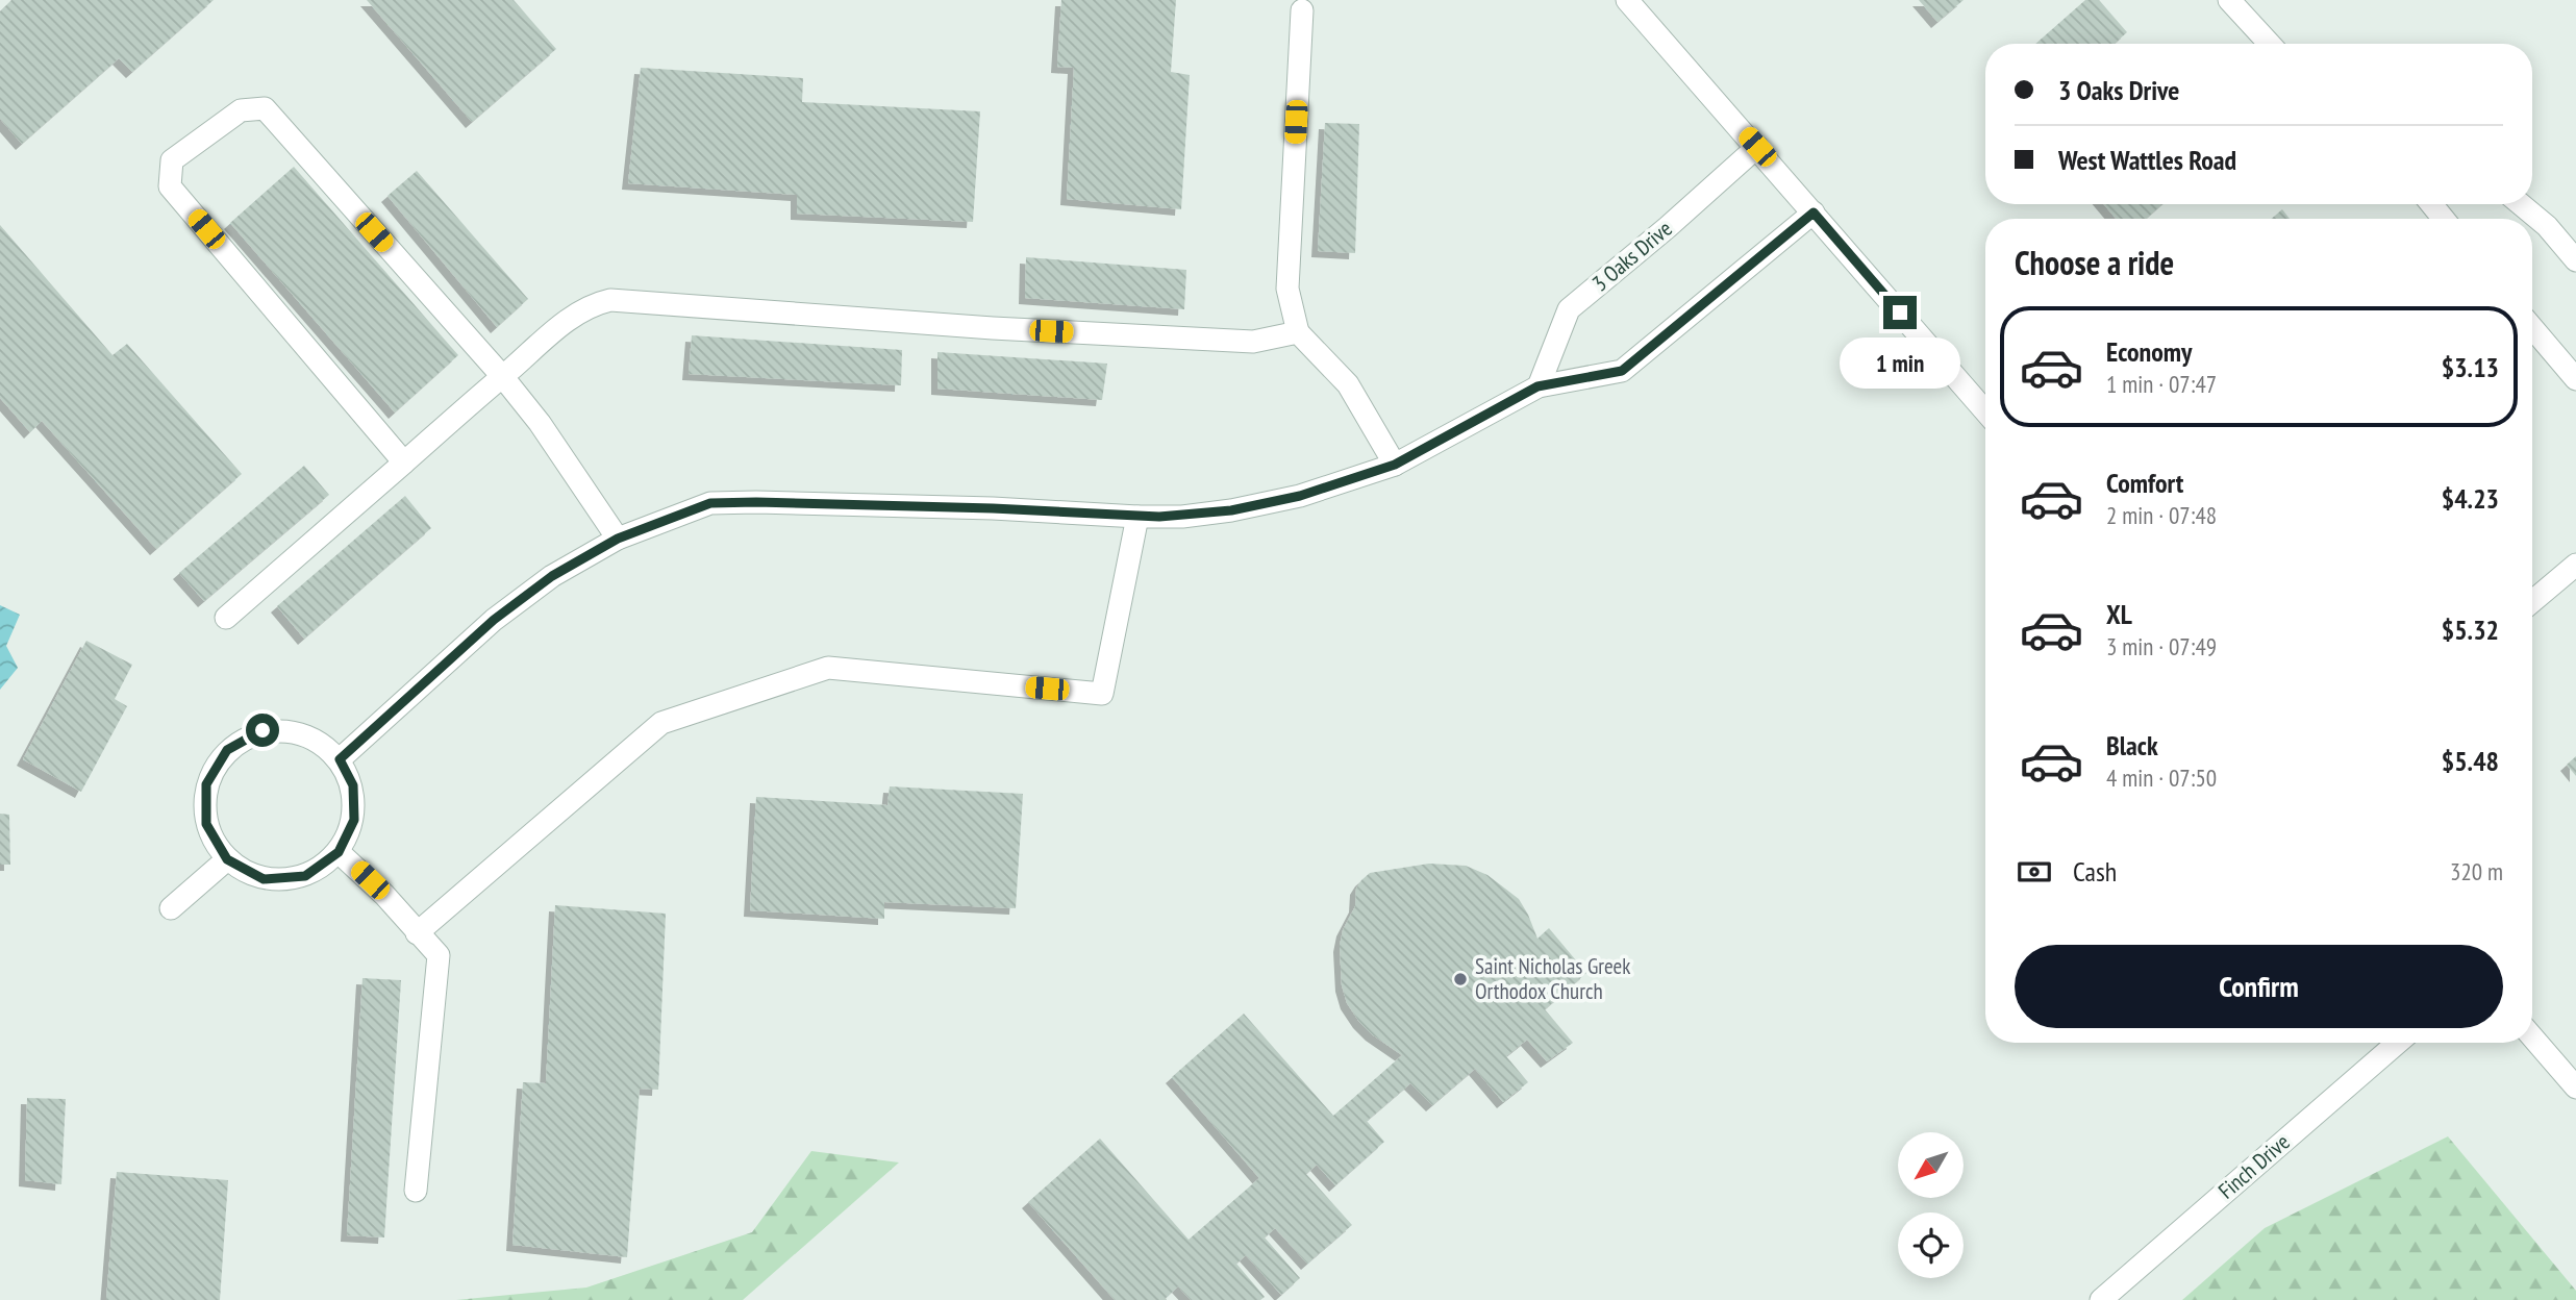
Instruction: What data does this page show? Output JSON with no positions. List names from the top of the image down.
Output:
{
  "streets": {
    "street": ["3 Oaks Drive", "Finch Drive"]
  },
  "places": ["Saint Nicholas Greek Orthodox Church"],
  "north": "bottom left",
  "page": {
    "banner": ["3 Oaks Drive", "West Wattles Road"],
    "heading": "Choose a ride",
    "list": [
      {
        "name": "Economy",
        "note": "1 min · 07:47",
        "value": "$3.13"
      },
      {
        "name": "Comfort",
        "note": "2 min · 07:48",
        "value": "$4.23"
      },
      {
        "name": "XL",
        "note": "3 min · 07:49",
        "value": "$5.32"
      },
      {
        "name": "Black",
        "note": "4 min · 07:50",
        "value": "$5.48"
      }
    ],
    "bubble": "1 min",
    "pay": ["Cash", "320 m"],
    "buttons": "Confirm"
  }
}
